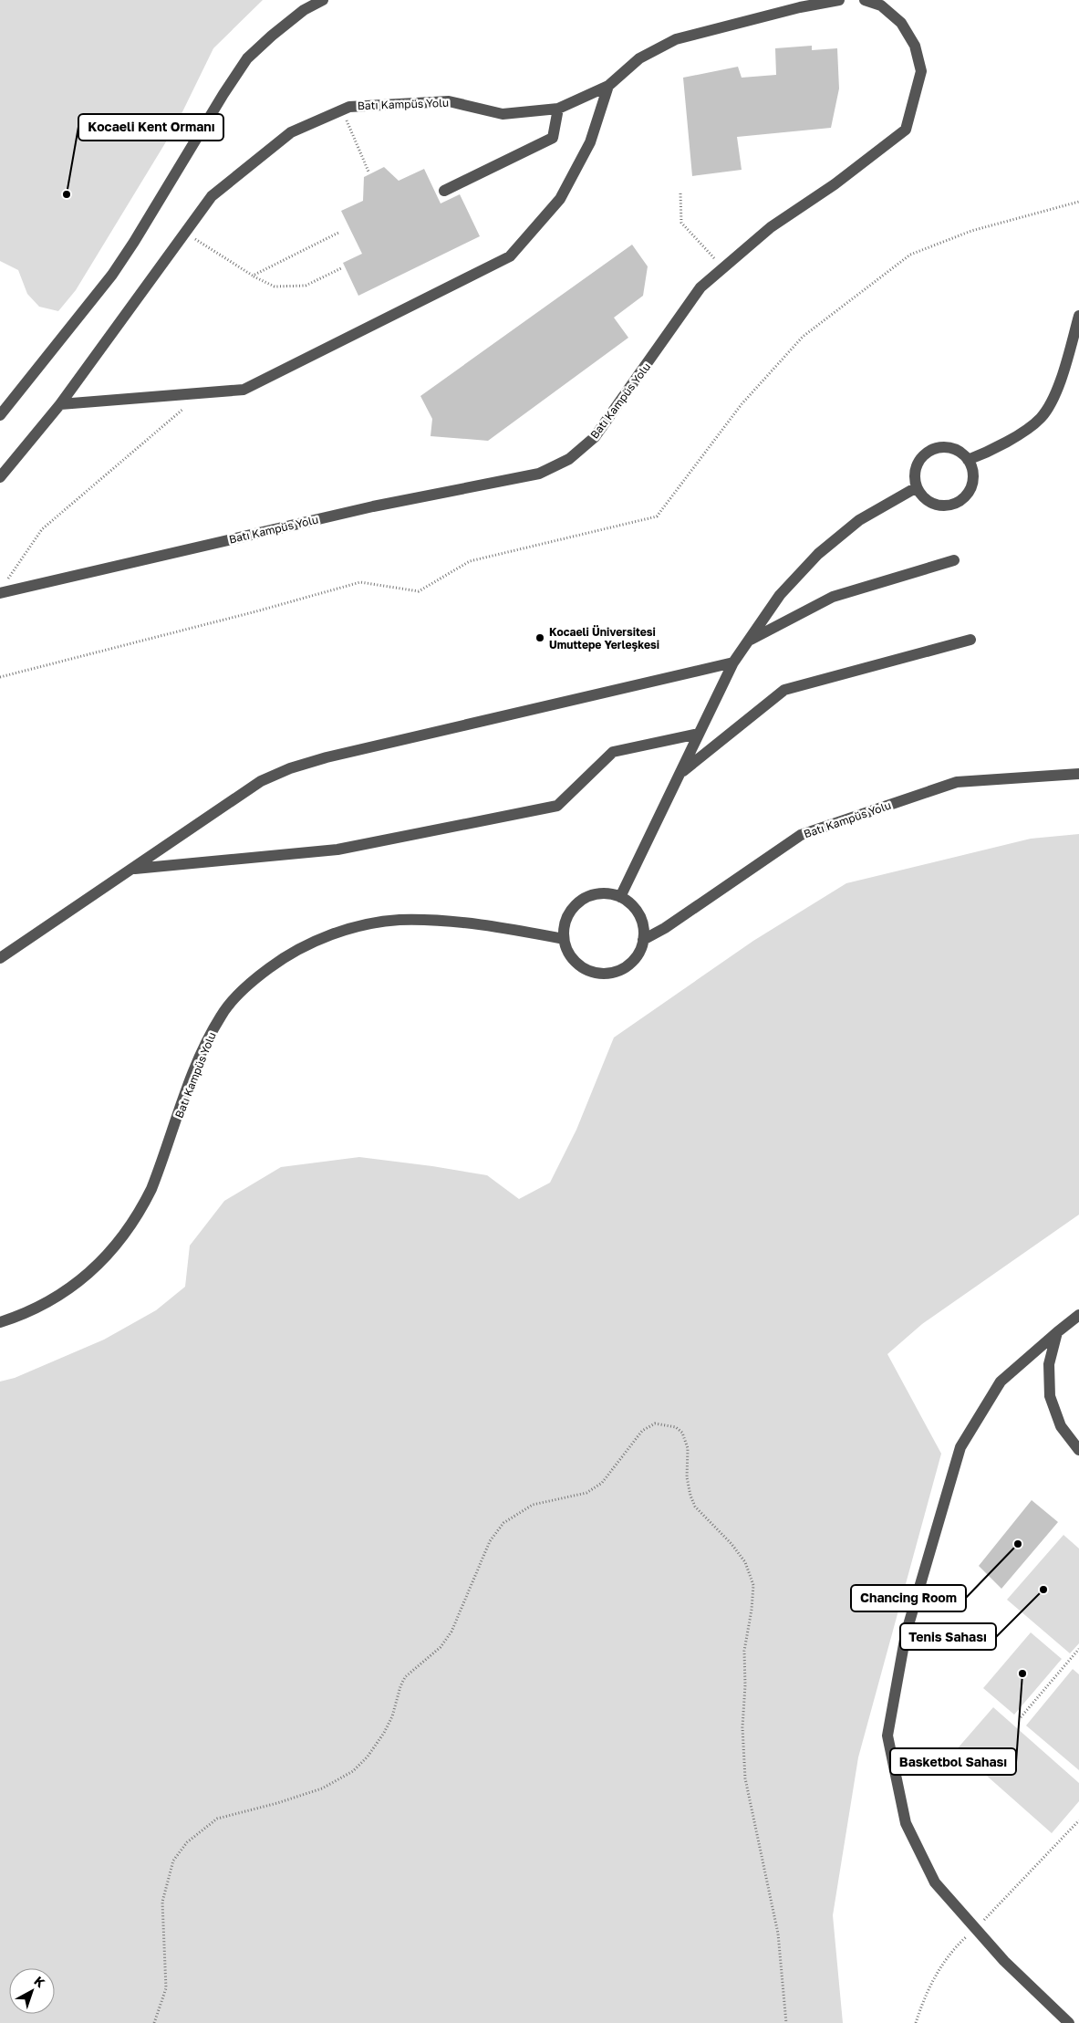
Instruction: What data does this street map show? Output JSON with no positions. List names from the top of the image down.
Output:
{
  "streets": {
    "street": ["Batı Kampüs Yolu"]
  },
  "places": [
    "Kocaeli Kent Ormanı",
    "Kocaeli Üniversitesi Umuttepe Yerleşkesi",
    "Chancing Room",
    "Tenis Sahası",
    "Basketbol Sahası"
  ],
  "north": "top right"
}
